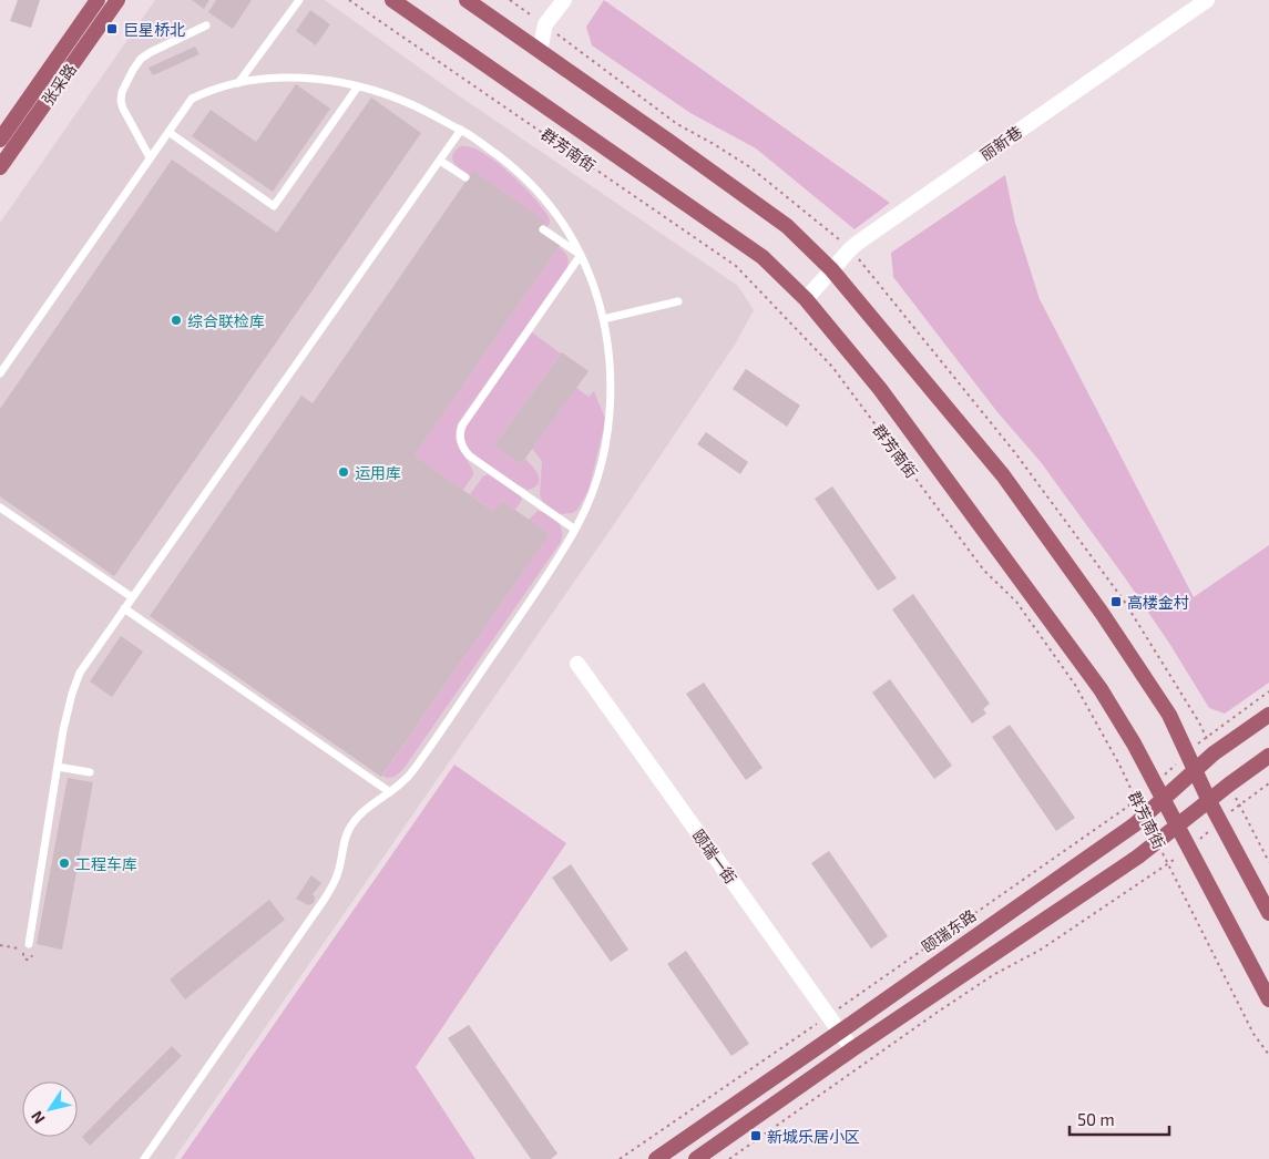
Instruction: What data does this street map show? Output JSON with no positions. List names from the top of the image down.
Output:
{
  "streets": {
    "main road": ["张采路", "群芳南街", "颐瑞东路"],
    "street": ["丽新巷", "颐瑞一街"]
  },
  "crossings": [
    ["丽新巷", "群芳南街"],
    ["群芳南街", "颐瑞东路"],
    ["颐瑞一街", "颐瑞东路"]
  ],
  "places": {
    "transit": ["巨星桥北", "高楼金村", "新城乐居小区"],
    "other": ["综合联检库", "运用库", "工程车库"]
  },
  "scale_bar": "50 m",
  "north": "bottom left"
}
